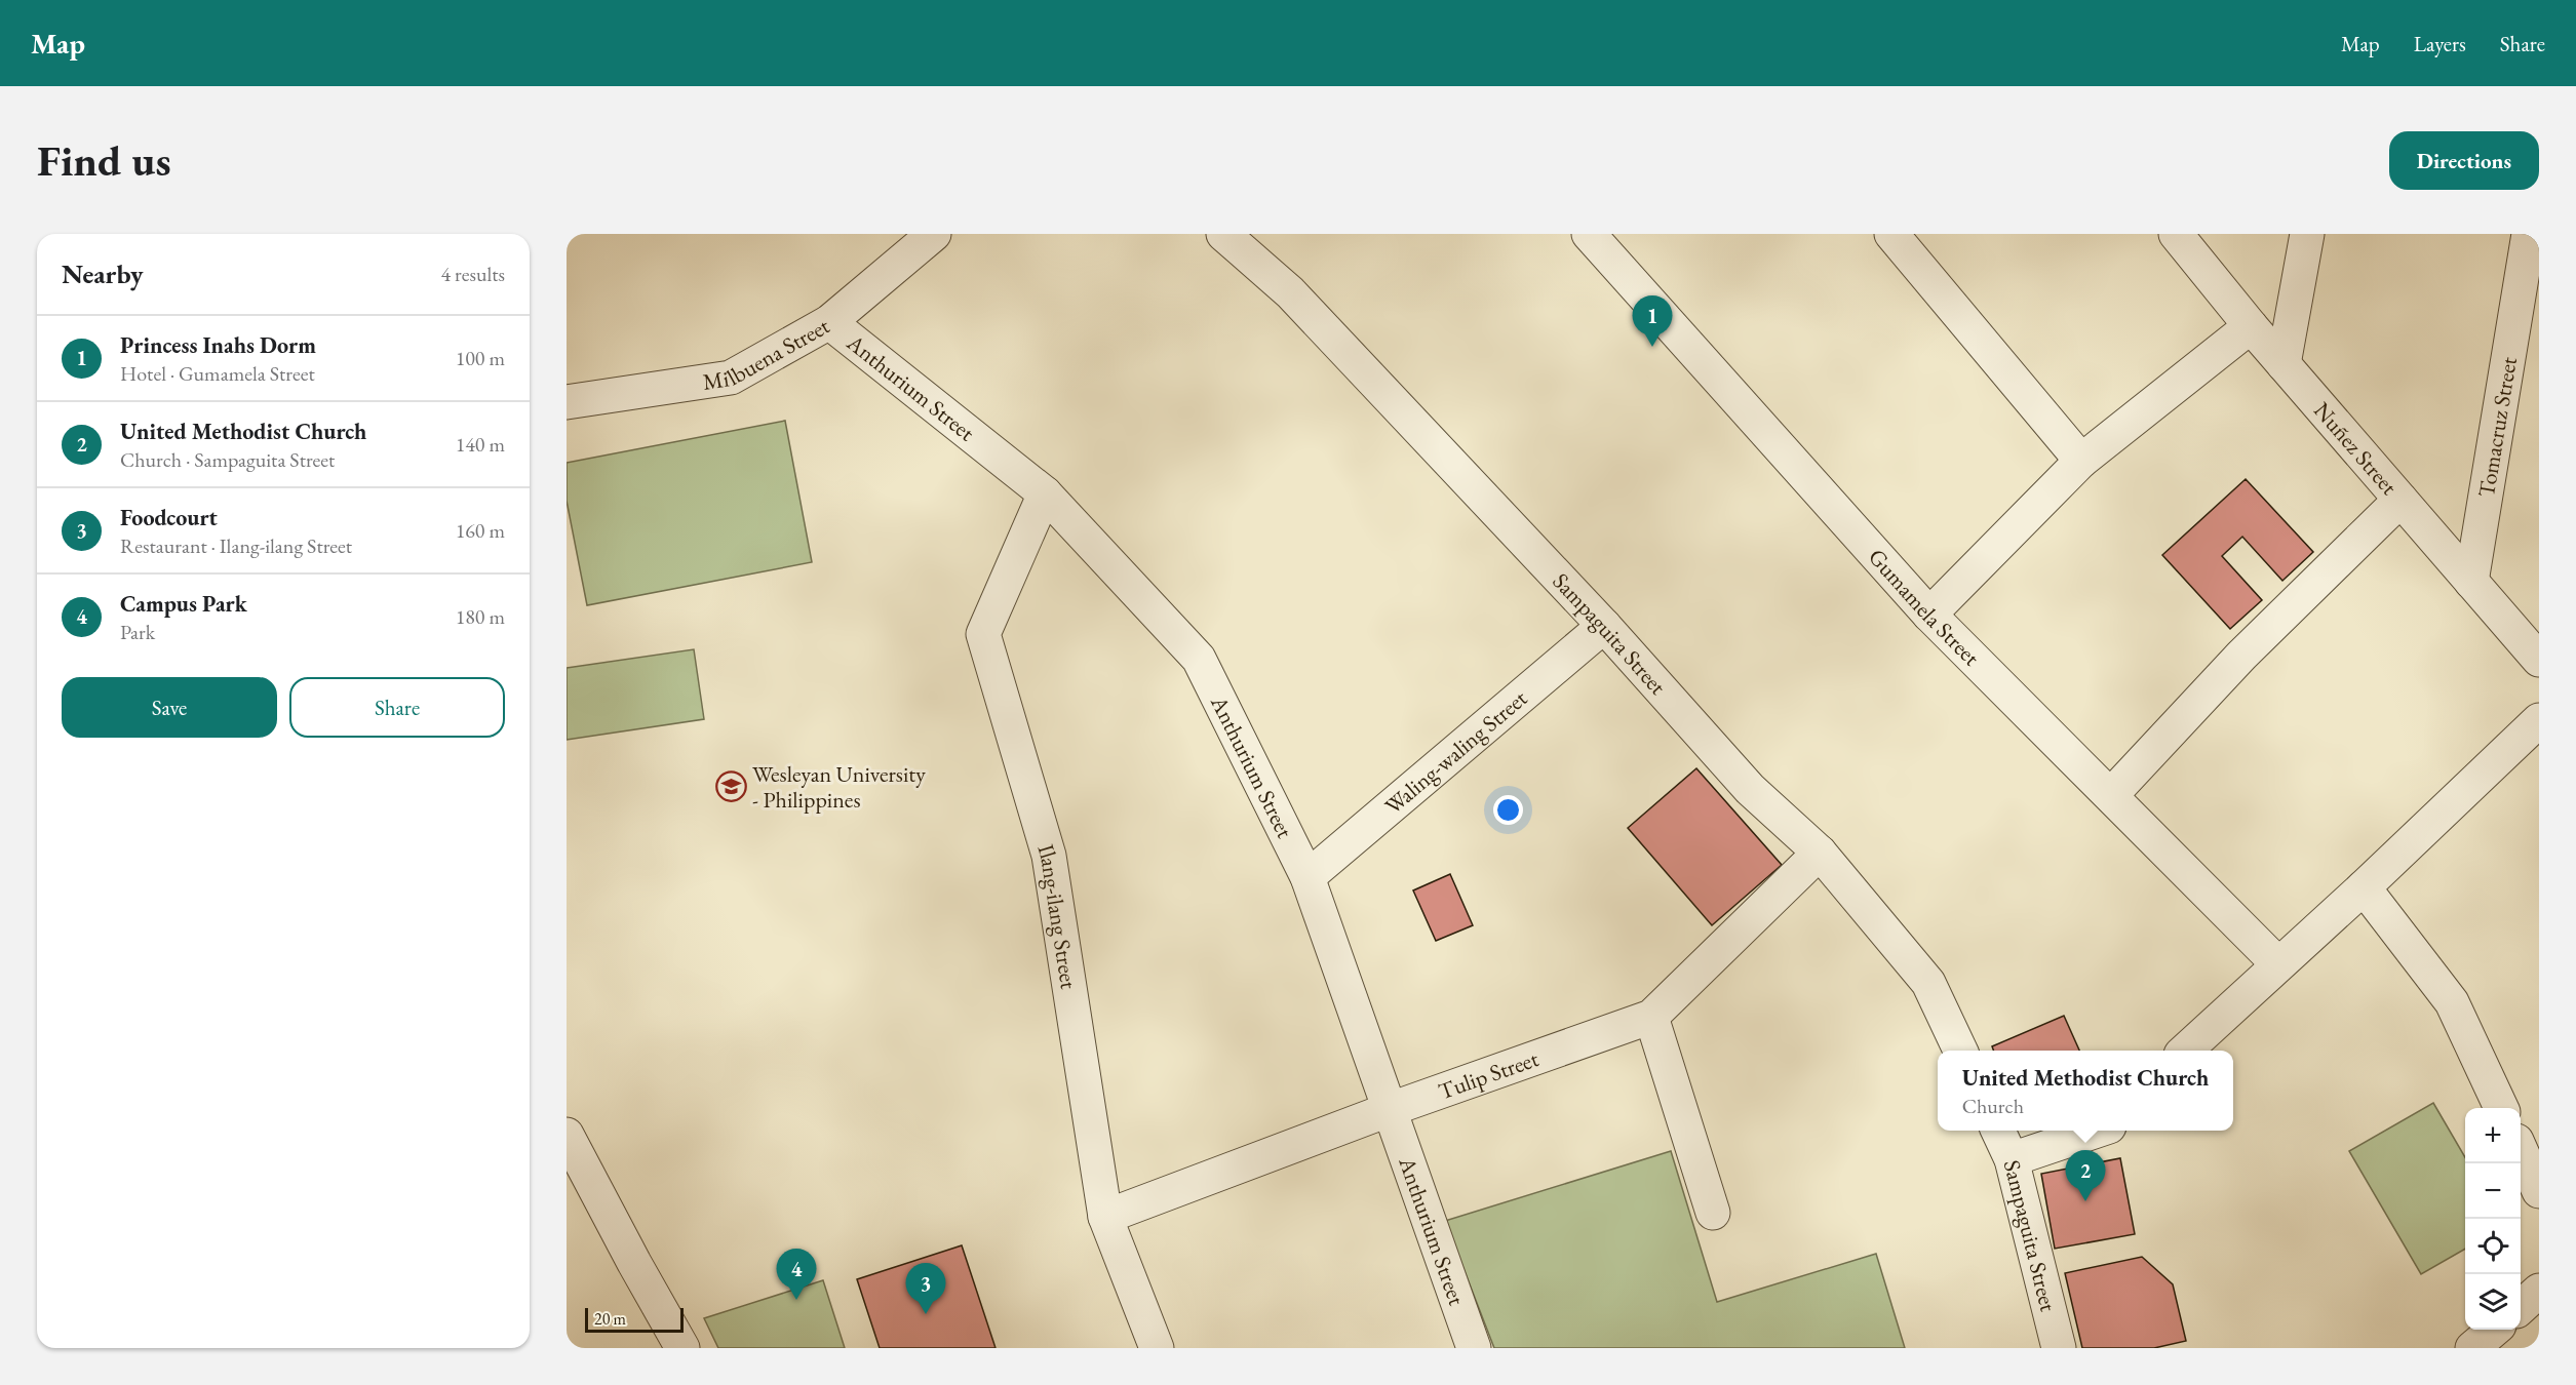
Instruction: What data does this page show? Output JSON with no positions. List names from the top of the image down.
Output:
{
  "streets": {
    "street": [
      "Milbuena Street",
      "Anthurium Street",
      "Tomacruz Street",
      "Nuñez Street",
      "Gumamela Street",
      "Sampaguita Street",
      "Waling-waling Street",
      "Ilang-ilang Street",
      "Tulip Street"
    ]
  },
  "crossings": [
    ["Milbuena Street", "Anthurium Street"],
    ["Anthurium Street", "Waling-waling Street"],
    ["Anthurium Street", "Ilang-ilang Street"],
    ["Anthurium Street", "Tulip Street"],
    ["Tomacruz Street", "Nuñez Street"],
    ["Sampaguita Street", "Waling-waling Street"],
    ["Sampaguita Street", "Tulip Street"],
    ["Ilang-ilang Street", "Tulip Street"]
  ],
  "places": {
    "school or university": ["Wesleyan University - Philippines"]
  },
  "scale_bar": "20 m",
  "page": {
    "header": "Map",
    "nav": ["Map", "Layers", "Share"],
    "buttons": [
      "Directions",
      ["Save", "Share"]
    ],
    "title": "Find us",
    "heading": ["Nearby", "4 results"],
    "pins": [
      "1",
      "2",
      "4",
      "3"
    ],
    "list": [
      {
        "mark": "1",
        "name": "Princess Inahs Dorm",
        "note": "Hotel · Gumamela Street",
        "value": "100 m"
      },
      {
        "mark": "2",
        "name": "United Methodist Church",
        "note": "Church · Sampaguita Street",
        "value": "140 m"
      },
      {
        "mark": "3",
        "name": "Foodcourt",
        "note": "Restaurant · Ilang-ilang Street",
        "value": "160 m"
      },
      {
        "mark": "4",
        "name": "Campus Park",
        "note": "Park",
        "value": "180 m"
      }
    ],
    "popup": ["United Methodist Church", "Church"],
    "map_buttons": ["+", "−"],
    "scale": "20 m"
  }
}
